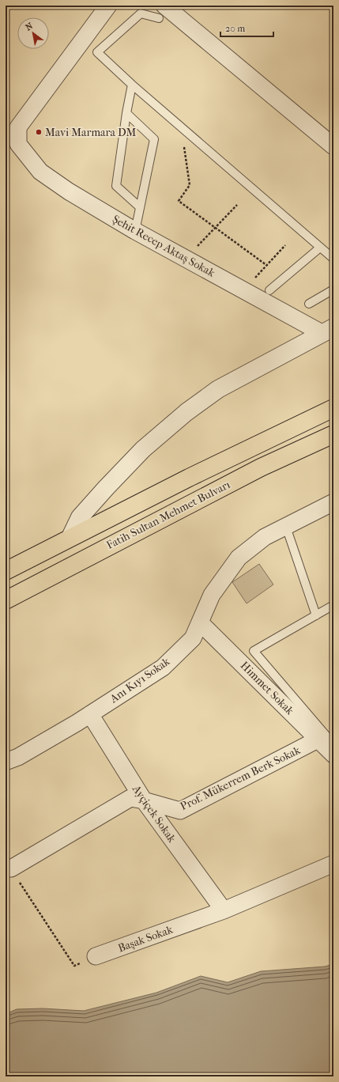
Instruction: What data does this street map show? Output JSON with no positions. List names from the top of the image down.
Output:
{
  "streets": {
    "main road": ["Fatih Sultan Mehmet Bulvarı"],
    "street": [
      "Şehit Recep Aktaş Sokak",
      "Anı Kıyı Sokak",
      "Himmet Sokak",
      "Prof. Mükerrem Berk Sokak",
      "Ayçiçek Sokak",
      "Başak Sokak"
    ]
  },
  "crossings": [
    ["Anı Kıyı Sokak", "Himmet Sokak"],
    ["Anı Kıyı Sokak", "Ayçiçek Sokak"],
    ["Himmet Sokak", "Prof. Mükerrem Berk Sokak"],
    ["Prof. Mükerrem Berk Sokak", "Ayçiçek Sokak"],
    ["Ayçiçek Sokak", "Başak Sokak"]
  ],
  "places": ["Mavi Marmara DM"],
  "scale_bar": "20 m",
  "north": "top left"
}
